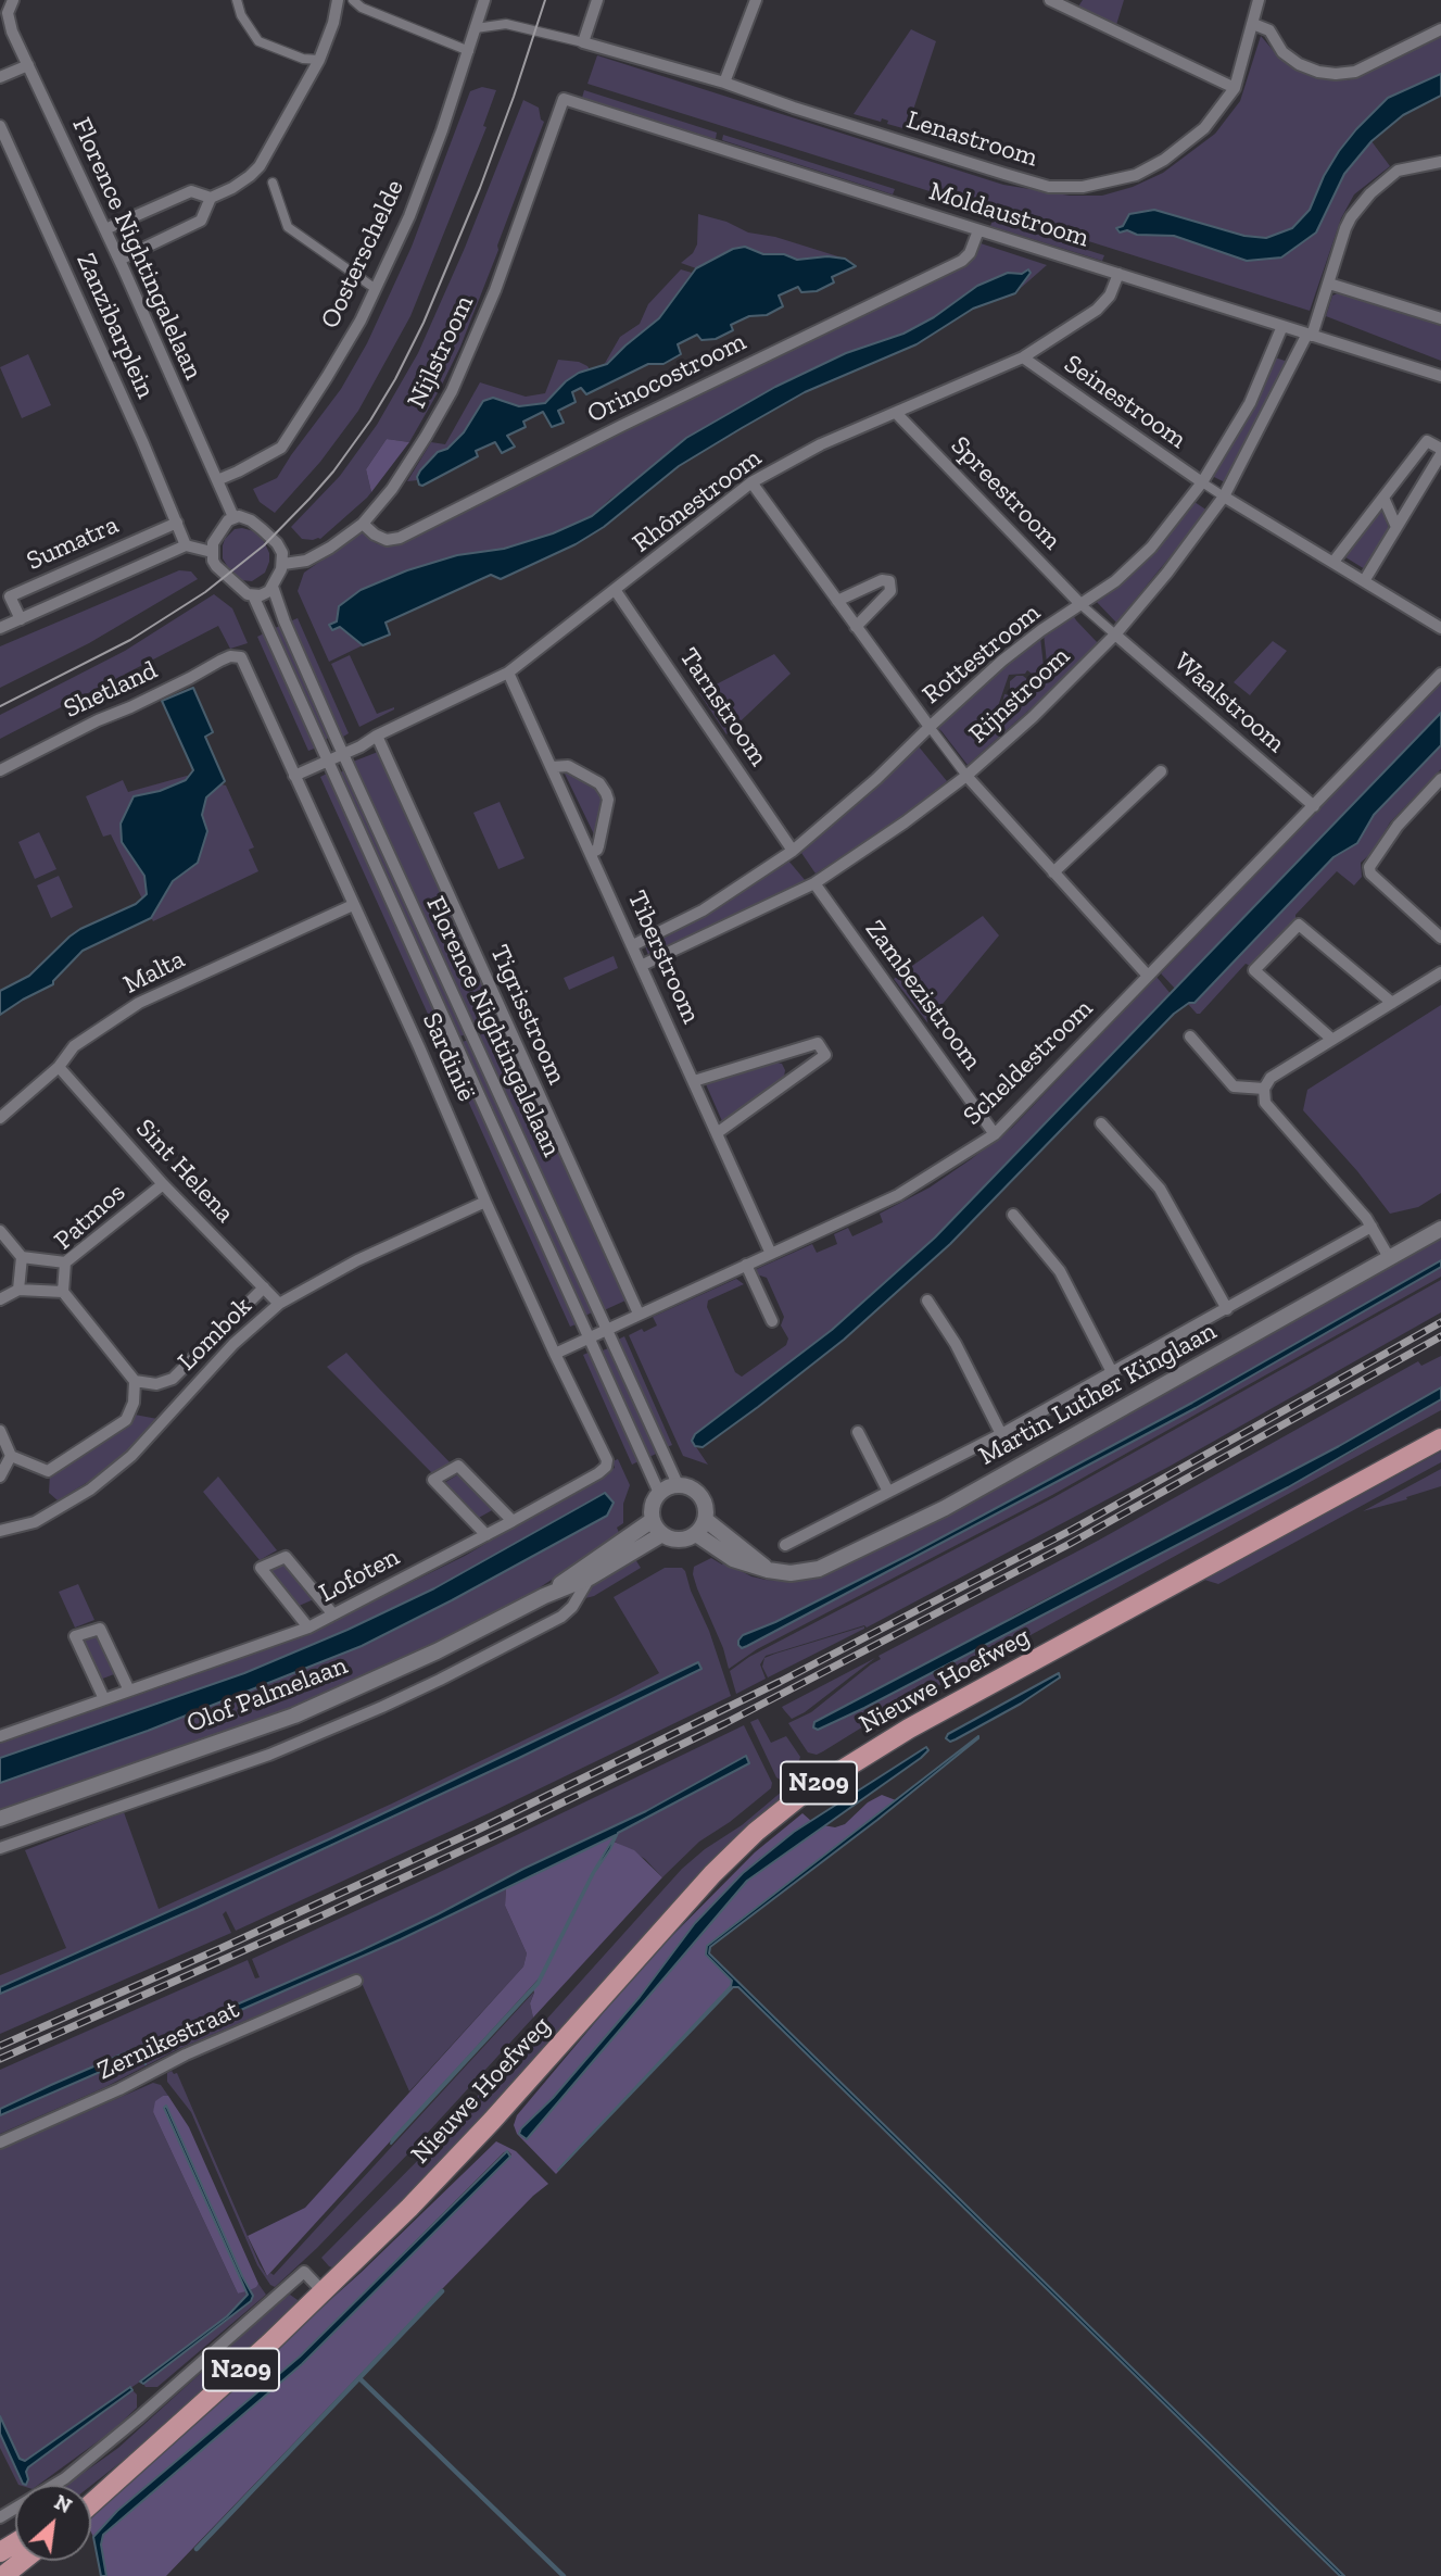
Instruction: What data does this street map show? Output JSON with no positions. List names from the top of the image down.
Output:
{
  "streets": {
    "main road": ["Nieuwe Hoefweg", "N209"],
    "street": [
      "Lenastroom",
      "Moldaustroom",
      "Florence Nightingalelaan",
      "Oosterschelde",
      "Zanzibarplein",
      "Nijlstroom",
      "Orinocostroom",
      "Seinestroom",
      "Spreestroom",
      "Rhônestroom",
      "Sumatra",
      "Rottestroom",
      "Shetland",
      "Rijnstroom",
      "Waalstroom",
      "Tarnstroom",
      "Tiberstroom",
      "Malta",
      "Zambezistroom",
      "Tigrisstroom",
      "Sardinië",
      "Scheldestroom",
      "Sint Helena",
      "Patmos",
      "Lombok",
      "Martin Luther Kinglaan",
      "Lofoten",
      "Olof Palmelaan",
      "Zernikestraat"
    ]
  },
  "crossings": [
    ["Moldaustroom", "Nijlstroom"],
    ["Moldaustroom", "Orinocostroom"],
    ["Moldaustroom", "Rhônestroom"],
    ["Moldaustroom", "Rottestroom"],
    ["Moldaustroom", "Rijnstroom"],
    ["Florence Nightingalelaan", "Oosterschelde"],
    ["Florence Nightingalelaan", "Nijlstroom"],
    ["Florence Nightingalelaan", "Rhônestroom"],
    ["Florence Nightingalelaan", "Scheldestroom"],
    ["Florence Nightingalelaan", "Martin Luther Kinglaan"],
    ["Florence Nightingalelaan", "Olof Palmelaan"],
    ["Zanzibarplein", "Sumatra"],
    ["Nijlstroom", "Orinocostroom"],
    ["Seinestroom", "Rhônestroom"],
    ["Seinestroom", "Rottestroom"],
    ["Spreestroom", "Rhônestroom"],
    ["Spreestroom", "Rottestroom"],
    ["Rhônestroom", "Tarnstroom"],
    ["Rhônestroom", "Tiberstroom"],
    ["Rhônestroom", "Tigrisstroom"],
    ["Rottestroom", "Tarnstroom"],
    ["Rottestroom", "Tiberstroom"],
    ["Shetland", "Sardinië"],
    ["Rijnstroom", "Waalstroom"],
    ["Rijnstroom", "Tiberstroom"],
    ["Rijnstroom", "Zambezistroom"],
    ["Waalstroom", "Scheldestroom"],
    ["Tiberstroom", "Scheldestroom"],
    ["Malta", "Sardinië"],
    ["Malta", "Sint Helena"],
    ["Zambezistroom", "Scheldestroom"],
    ["Tigrisstroom", "Scheldestroom"],
    ["Sardinië", "Scheldestroom"],
    ["Sardinië", "Lombok"],
    ["Sardinië", "Lofoten"],
    ["Sint Helena", "Patmos"],
    ["Sint Helena", "Lombok"],
    ["Martin Luther Kinglaan", "Olof Palmelaan"]
  ],
  "north": "top right"
}
